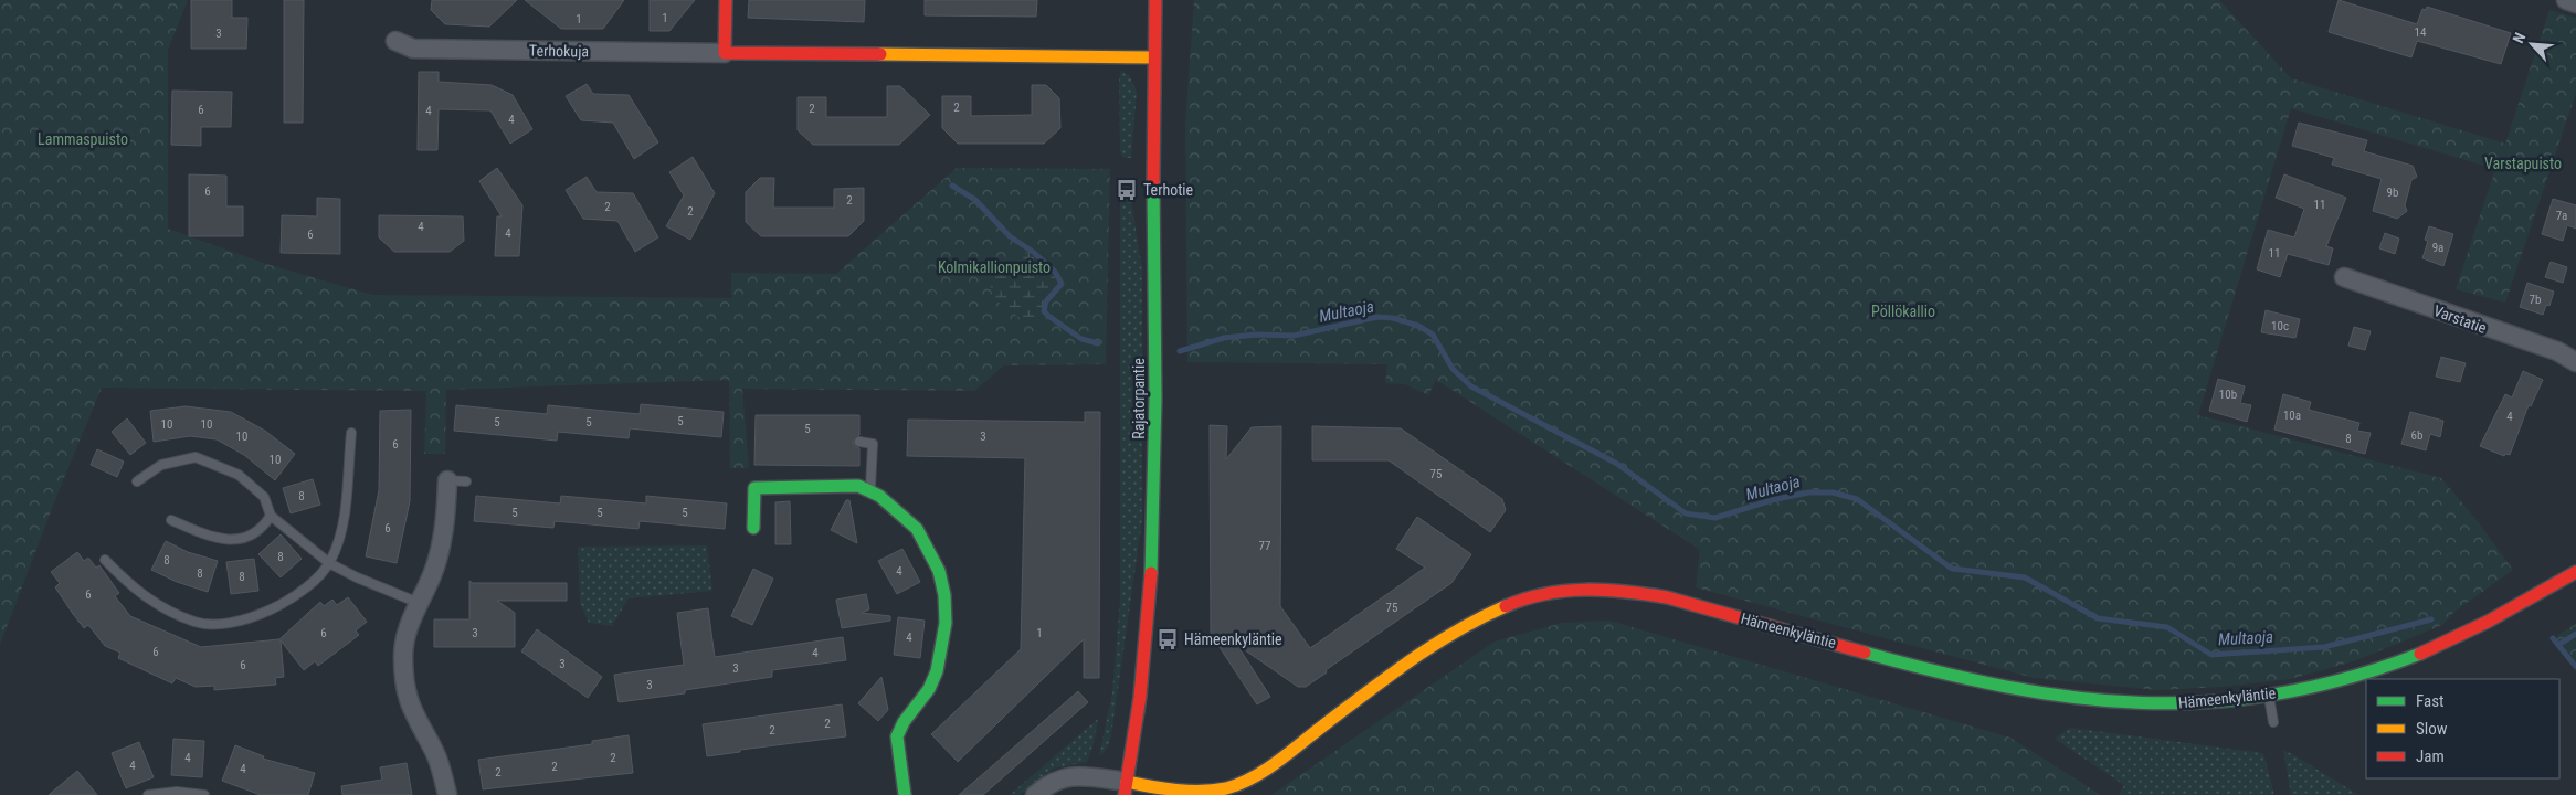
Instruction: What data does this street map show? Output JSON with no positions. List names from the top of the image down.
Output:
{
  "streets": {
    "street": [
      "Terhokuja",
      "Varstatie",
      "Rajatorpantie",
      "Hämeenkyläntie"
    ]
  },
  "crossings": [
    ["Rajatorpantie", "Hämeenkyläntie"]
  ],
  "water": ["Multaoja"],
  "parks": [
    "Lammaspuisto",
    "Varstapuisto",
    "Kolmikallionpuisto",
    "Pöllökallio"
  ],
  "places": {
    "bus stop": ["Terhotie", "Hämeenkyläntie"]
  },
  "house_numbers": [
    "1",
    "1",
    "14",
    "3",
    "2",
    "2",
    "6",
    "4",
    "4",
    "6",
    "9b",
    "2",
    "11",
    "2",
    "2",
    "7a",
    "4",
    "4",
    "6",
    "9a",
    "11",
    "7b",
    "10c",
    "10b",
    "10a",
    "4",
    "5",
    "5",
    "5",
    "10",
    "10",
    "5",
    "6b",
    "10",
    "3",
    "8",
    "6",
    "10",
    "75",
    "8",
    "5",
    "5",
    "5",
    "6",
    "77",
    "8",
    "8",
    "4",
    "8",
    "8",
    "6",
    "75",
    "6",
    "3",
    "1",
    "4",
    "6",
    "4",
    "3",
    "6",
    "3",
    "3",
    "2",
    "2",
    "4",
    "2",
    "4",
    "2",
    "4",
    "2"
  ],
  "legend": ["Fast", "Slow", "Jam"],
  "north": "top left"
}
